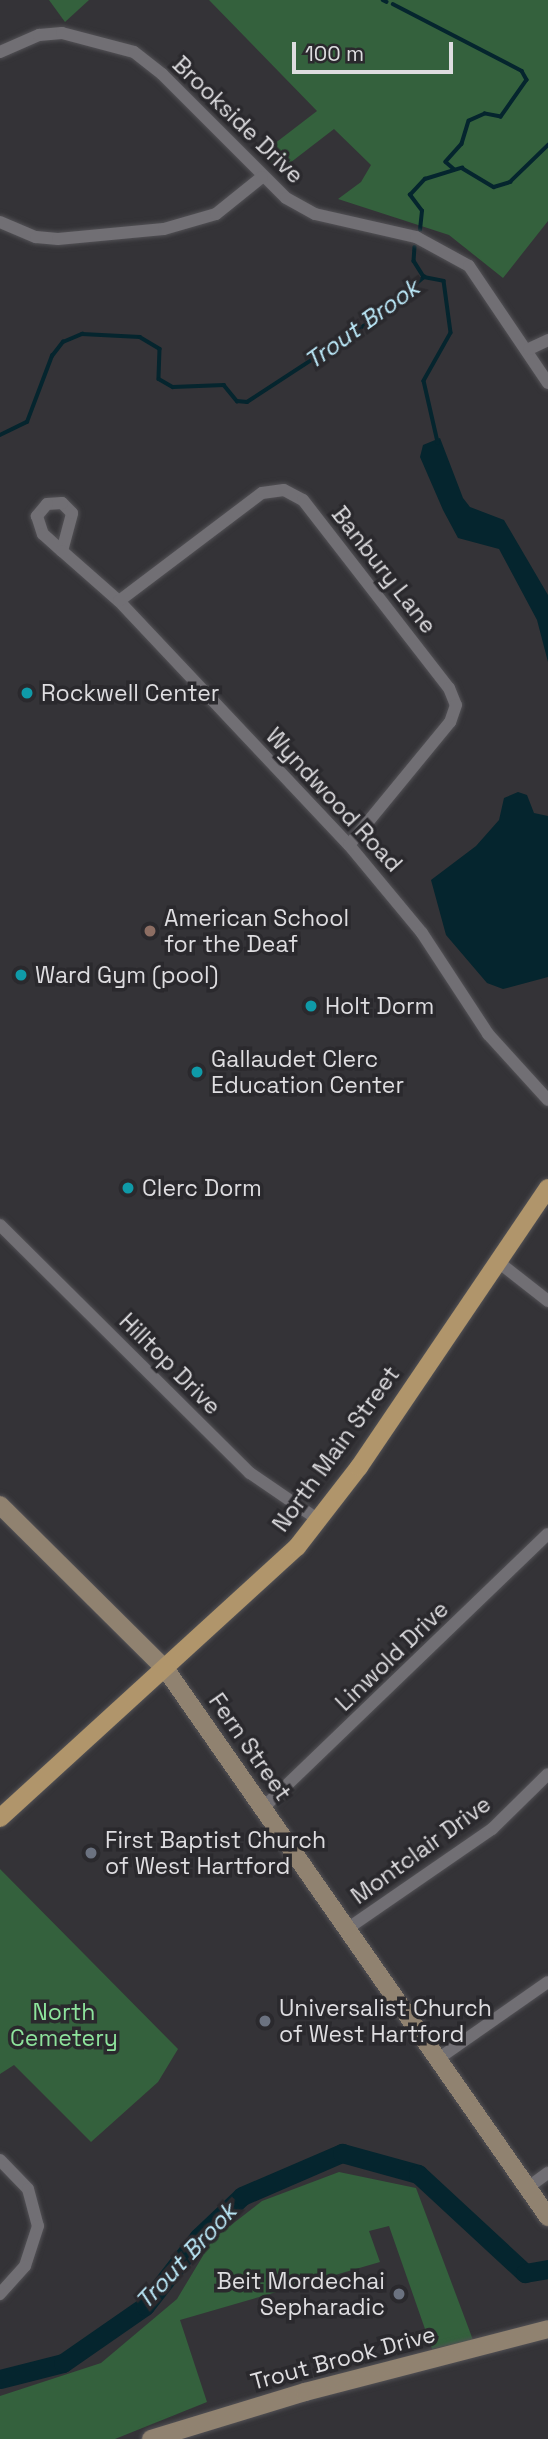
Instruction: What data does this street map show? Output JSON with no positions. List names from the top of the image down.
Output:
{
  "streets": {
    "main road": ["North Main Street"],
    "street": [
      "Brookside Drive",
      "Banbury Lane",
      "Wyndwood Road",
      "Hilltop Drive",
      "Linwold Drive",
      "Fern Street",
      "Montclair Drive",
      "Trout Brook Drive"
    ]
  },
  "crossings": [
    ["Banbury Lane", "Wyndwood Road"],
    ["Hilltop Drive", "North Main Street"],
    ["North Main Street", "Fern Street"],
    ["Linwold Drive", "Fern Street"],
    ["Fern Street", "Montclair Drive"]
  ],
  "water": ["Trout Brook"],
  "parks": ["North Cemetery"],
  "places": [
    "Rockwell Center",
    "American School for the Deaf",
    "Ward Gym (pool)",
    "Holt Dorm",
    "Gallaudet Clerc Education Center",
    "Clerc Dorm",
    "First Baptist Church of West Hartford",
    "Universalist Church of West Hartford",
    "Beit Mordechai Sepharadic"
  ],
  "scale_bar": "100 m"
}
